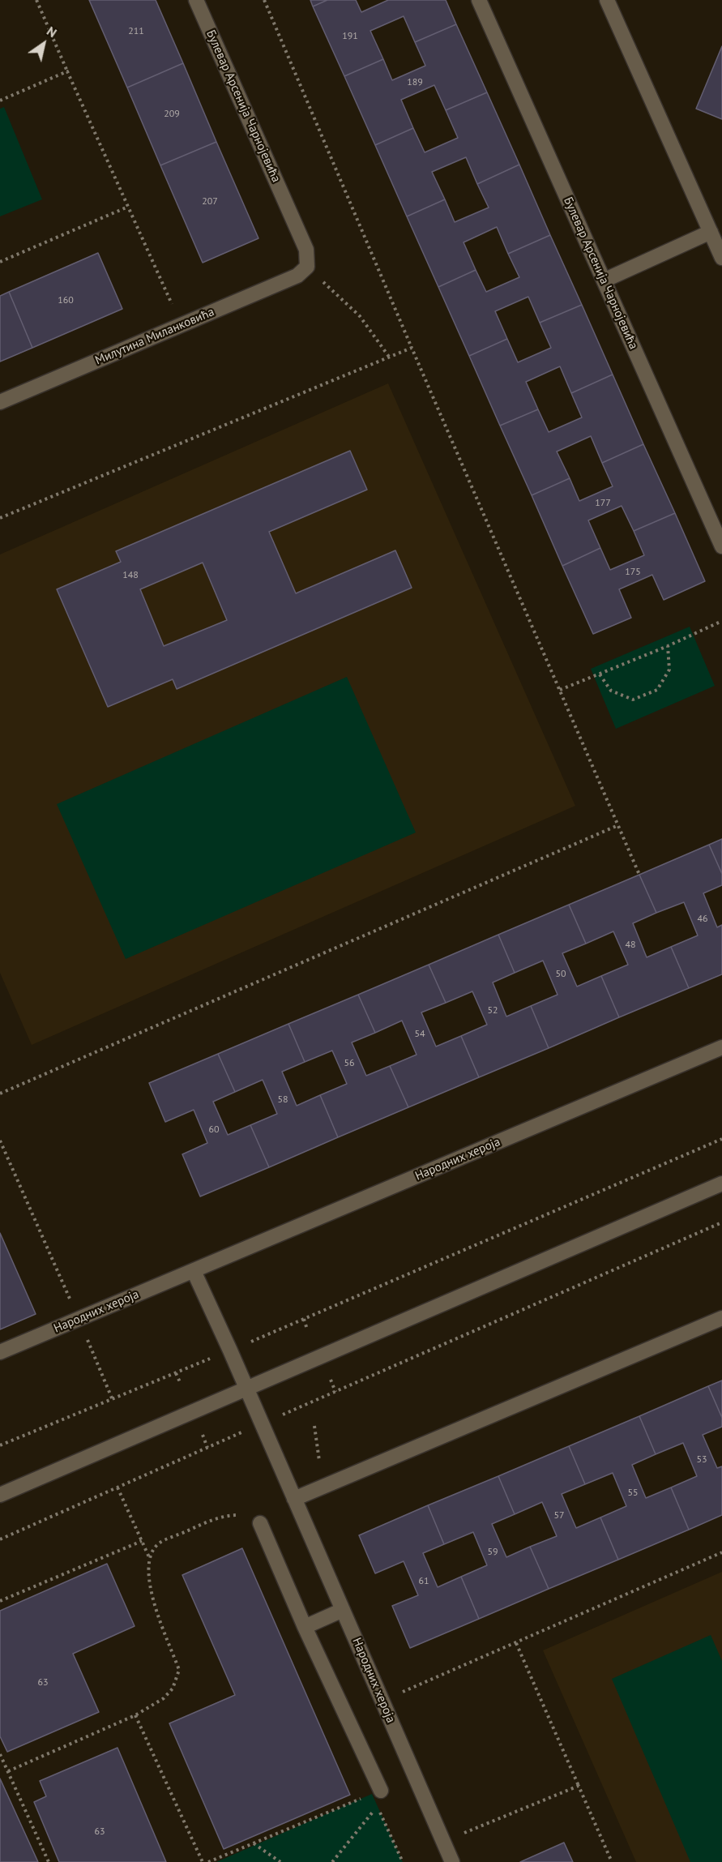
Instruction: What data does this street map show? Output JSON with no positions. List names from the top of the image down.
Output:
{
  "streets": {
    "street": ["Булевар Арсенија Чарнојевића", "Милутина Миланковића", "Народних хероја"]
  },
  "crossings": [
    ["Булевар Арсенија Чарнојевића", "Милутина Миланковића"]
  ],
  "house_numbers": [
    "211",
    "191",
    "189",
    "209",
    "207",
    "160",
    "177",
    "175",
    "148",
    "46",
    "48",
    "50",
    "52",
    "54",
    "56",
    "58",
    "60",
    "53",
    "55",
    "57",
    "59",
    "61",
    "63",
    "63"
  ],
  "north": "top right"
}
